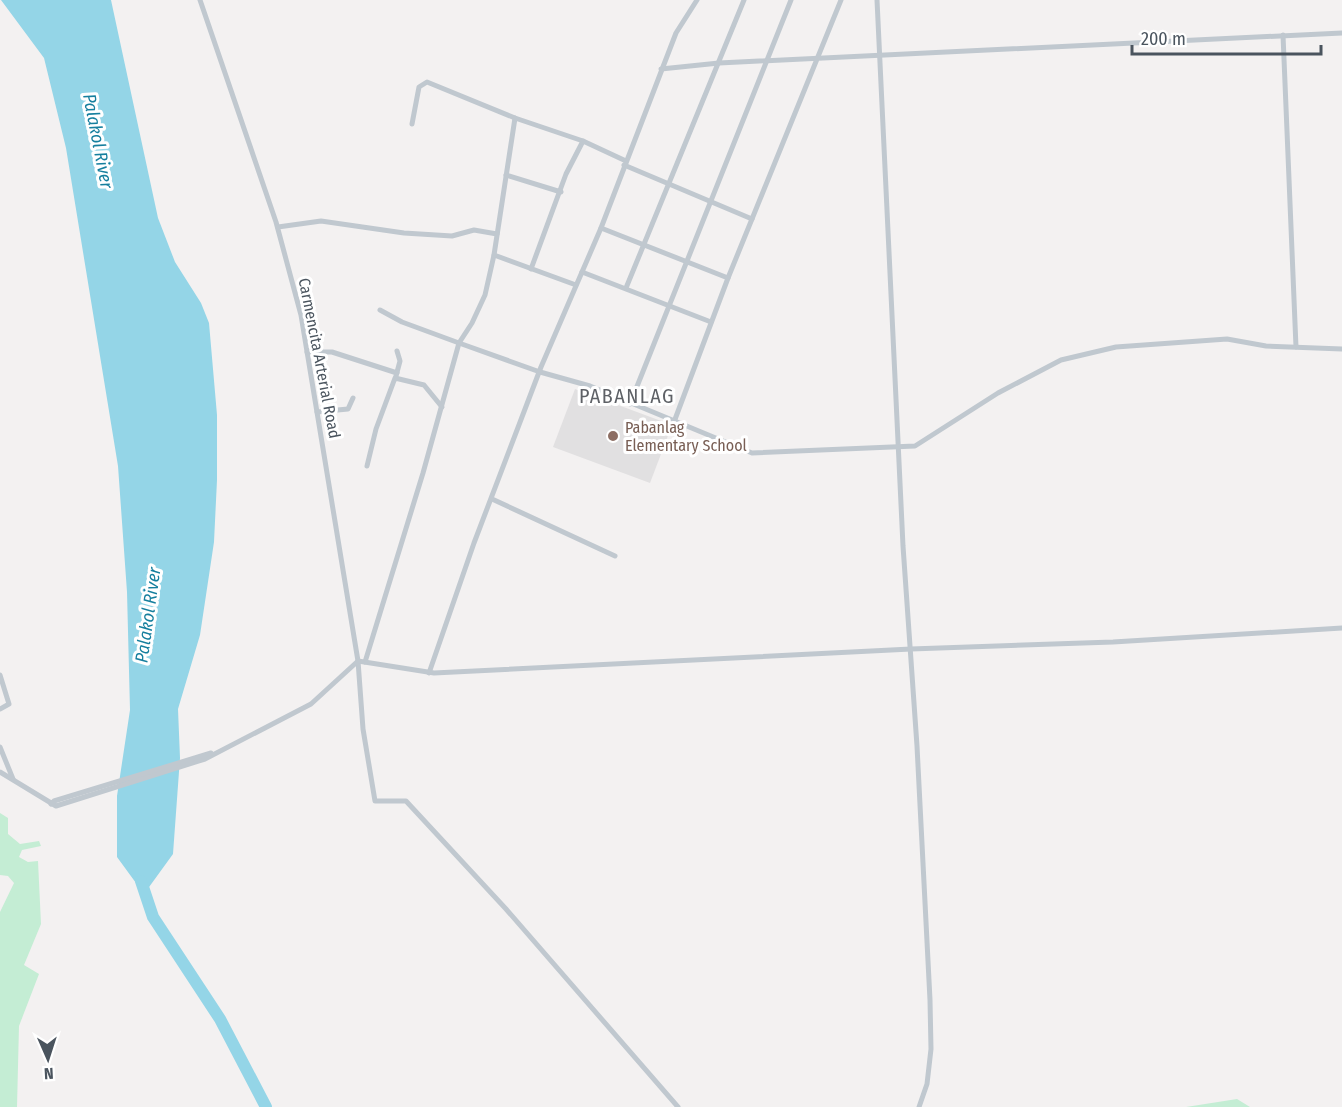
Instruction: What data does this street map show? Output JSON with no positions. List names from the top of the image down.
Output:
{
  "streets": {
    "street": ["Carmencita Arterial Road"]
  },
  "districts": ["PABANLAG"],
  "water": ["Palakol River"],
  "places": ["Pabanlag Elementary School"],
  "scale_bar": "200 m",
  "north": "bottom"
}
